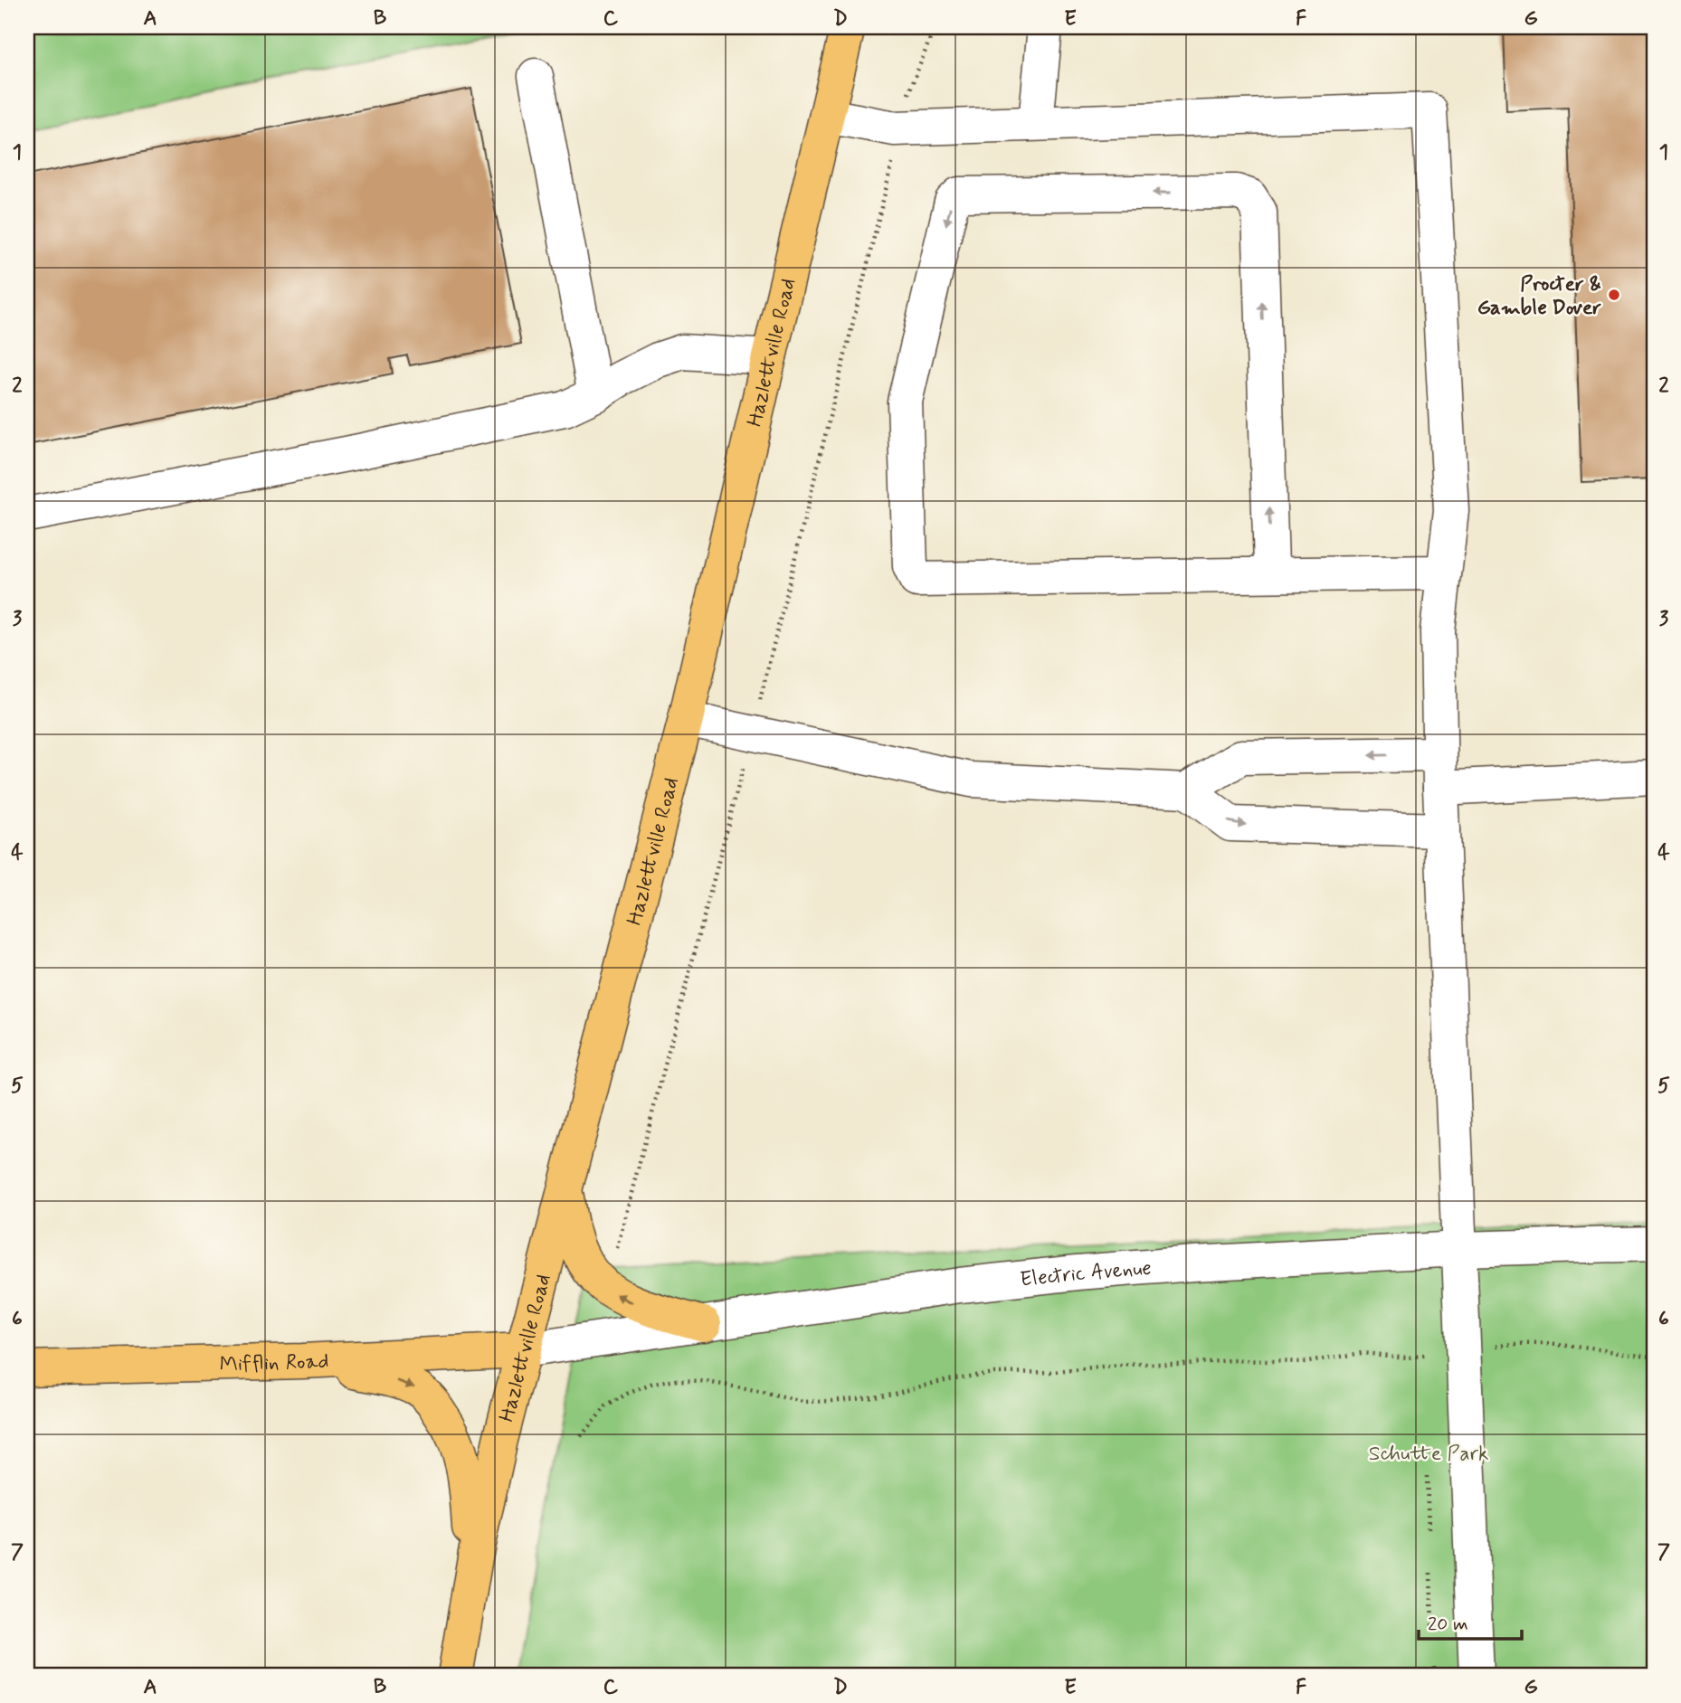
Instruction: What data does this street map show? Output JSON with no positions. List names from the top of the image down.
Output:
{
  "streets": {
    "main road": ["Hazlettville Road", "Mifflin Road"],
    "street": ["Electric Avenue"]
  },
  "crossings": [
    ["Hazlettville Road", "Electric Avenue"],
    ["Hazlettville Road", "Mifflin Road"],
    ["Electric Avenue", "Mifflin Road"]
  ],
  "parks": ["Schutte Park"],
  "places": ["Procter & Gamble Dover"],
  "scale_bar": "20 m",
  "grid": {
    "columns": [
      "A",
      "B",
      "C",
      "D",
      "E",
      "F",
      "G"
    ],
    "rows": [
      "1",
      "2",
      "3",
      "4",
      "5",
      "6",
      "7"
    ]
  }
}
